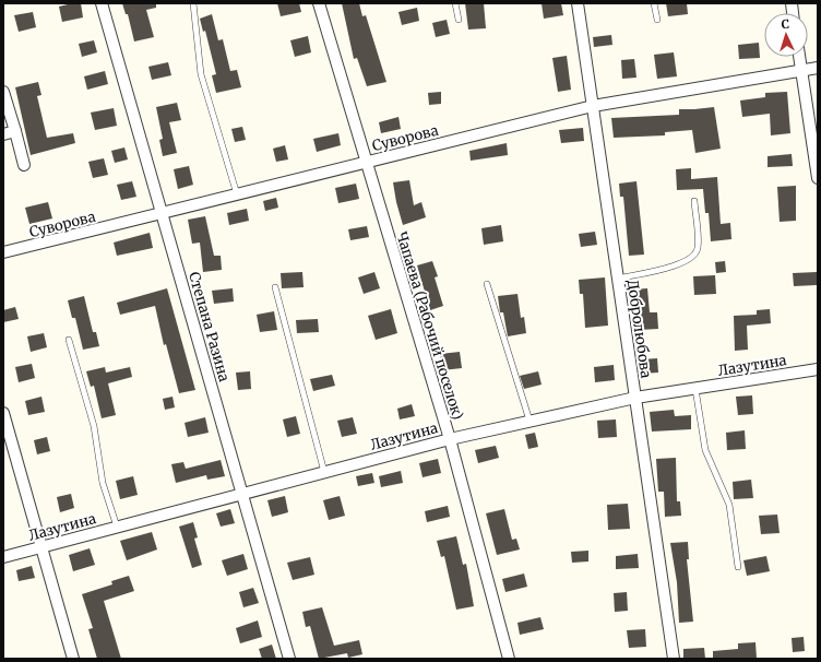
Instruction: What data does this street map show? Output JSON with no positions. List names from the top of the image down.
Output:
{
  "streets": {
    "street": [
      "Суворова",
      "Чапаева (Рабочий поселок)",
      "Степана Разина",
      "Добролюбова",
      "Лазутина"
    ]
  },
  "crossings": [
    ["Суворова", "Чапаева (Рабочий поселок)"],
    ["Суворова", "Степана Разина"],
    ["Суворова", "Добролюбова"],
    ["Чапаева (Рабочий поселок)", "Лазутина"],
    ["Степана Разина", "Лазутина"],
    ["Добролюбова", "Лазутина"]
  ],
  "north": "top"
}
